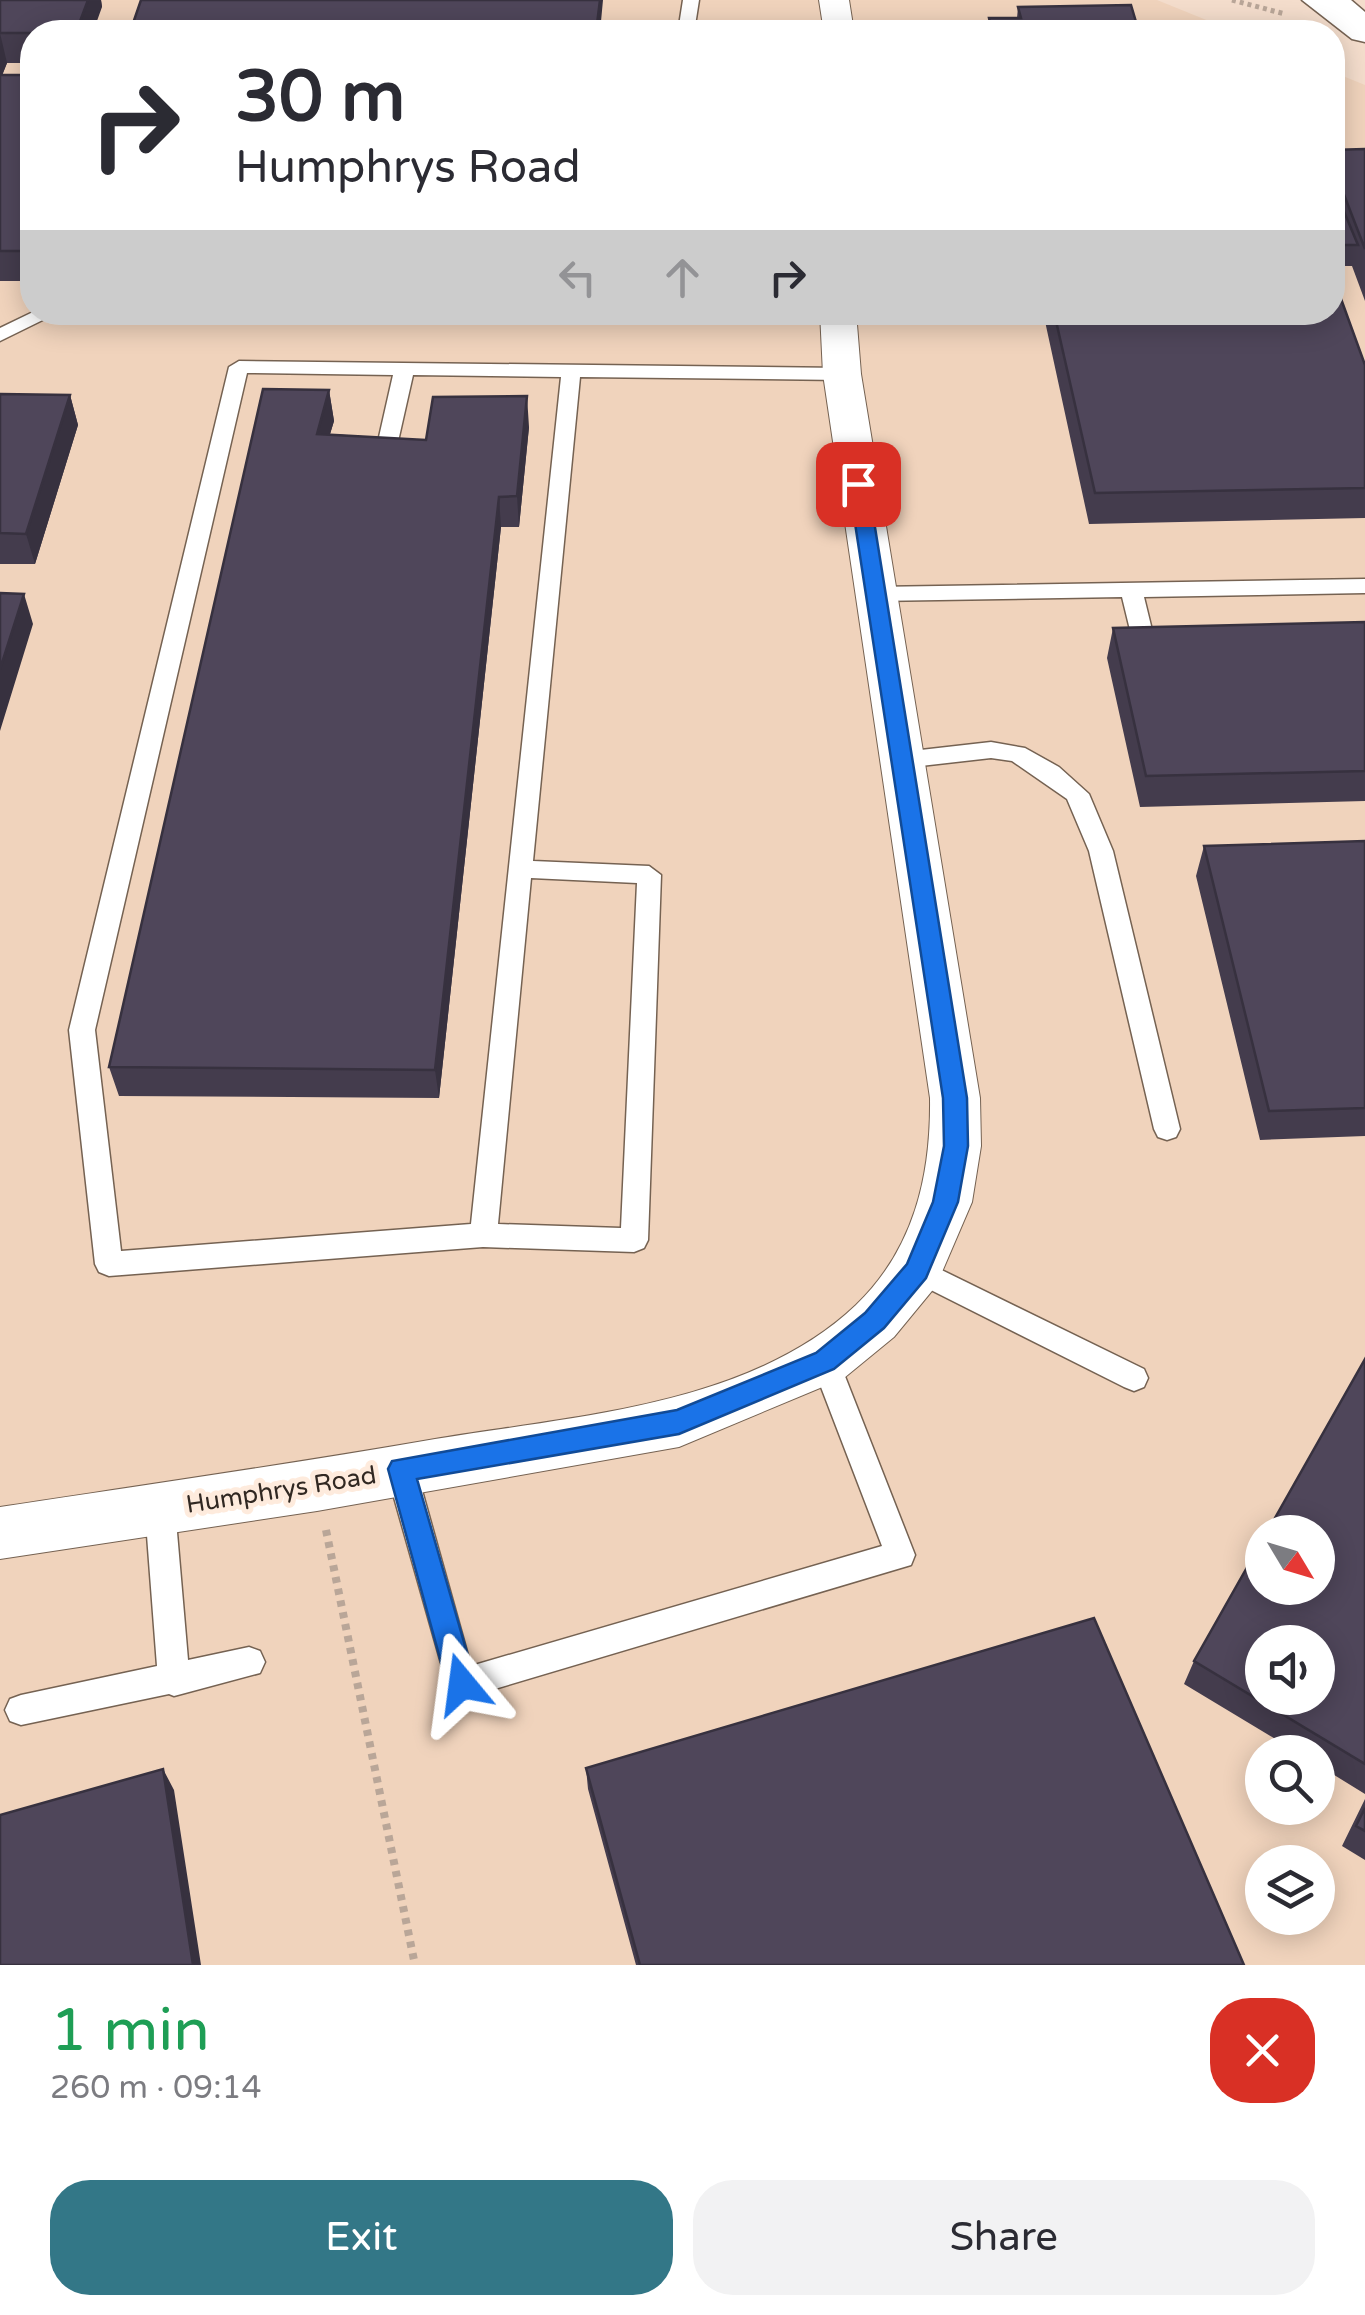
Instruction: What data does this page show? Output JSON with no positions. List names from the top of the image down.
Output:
{
  "streets": {
    "street": ["Humphrys Road"]
  },
  "north": "bottom right",
  "page": {
    "turn": ["30 m", "Humphrys Road"],
    "heading": ["1 min", "260 m · 09:14"],
    "buttons": ["Exit", "Share"]
  }
}
